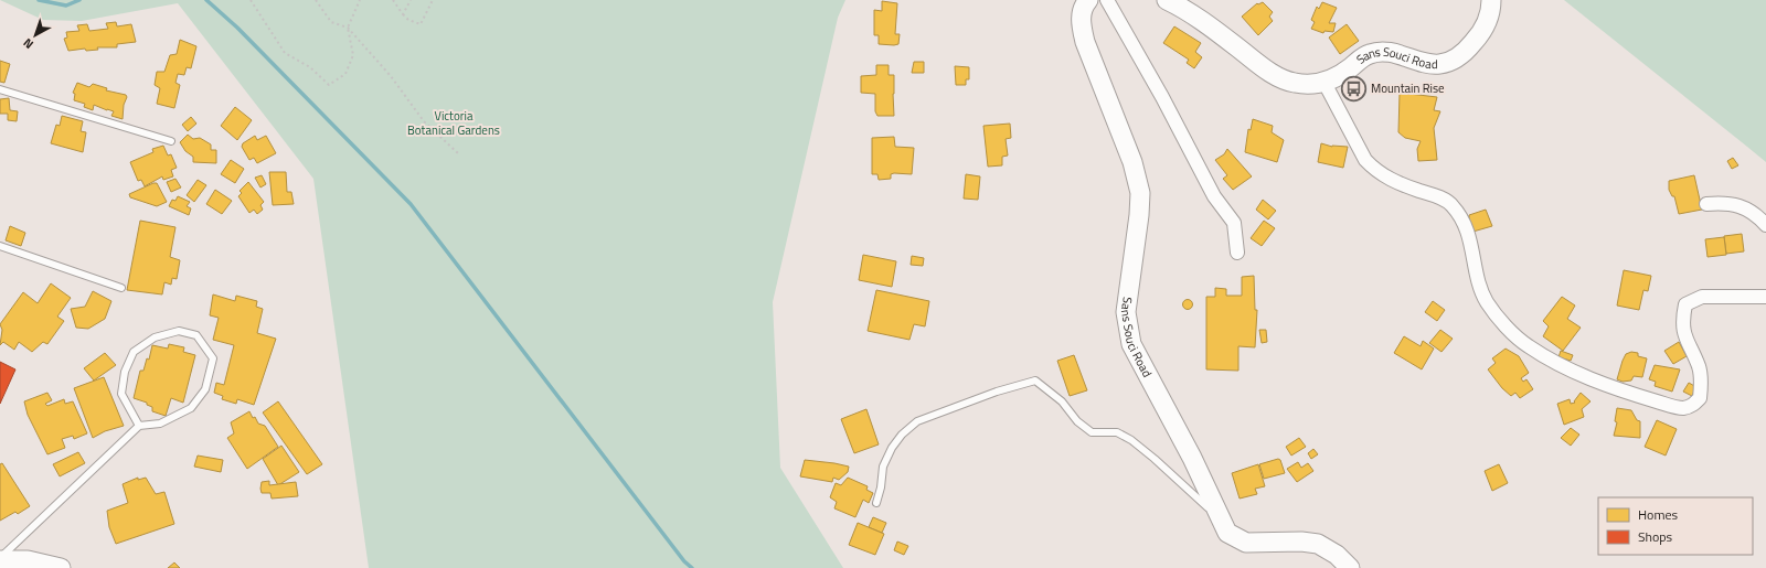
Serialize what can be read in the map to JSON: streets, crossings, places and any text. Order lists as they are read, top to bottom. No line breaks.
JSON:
{"streets":{"main road":["Sans Souci Road"]},"parks":["Victoria Botanical Gardens"],"places":{"bus stop":["Mountain Rise"]},"legend":["Homes","Shops"],"north":"bottom left"}
